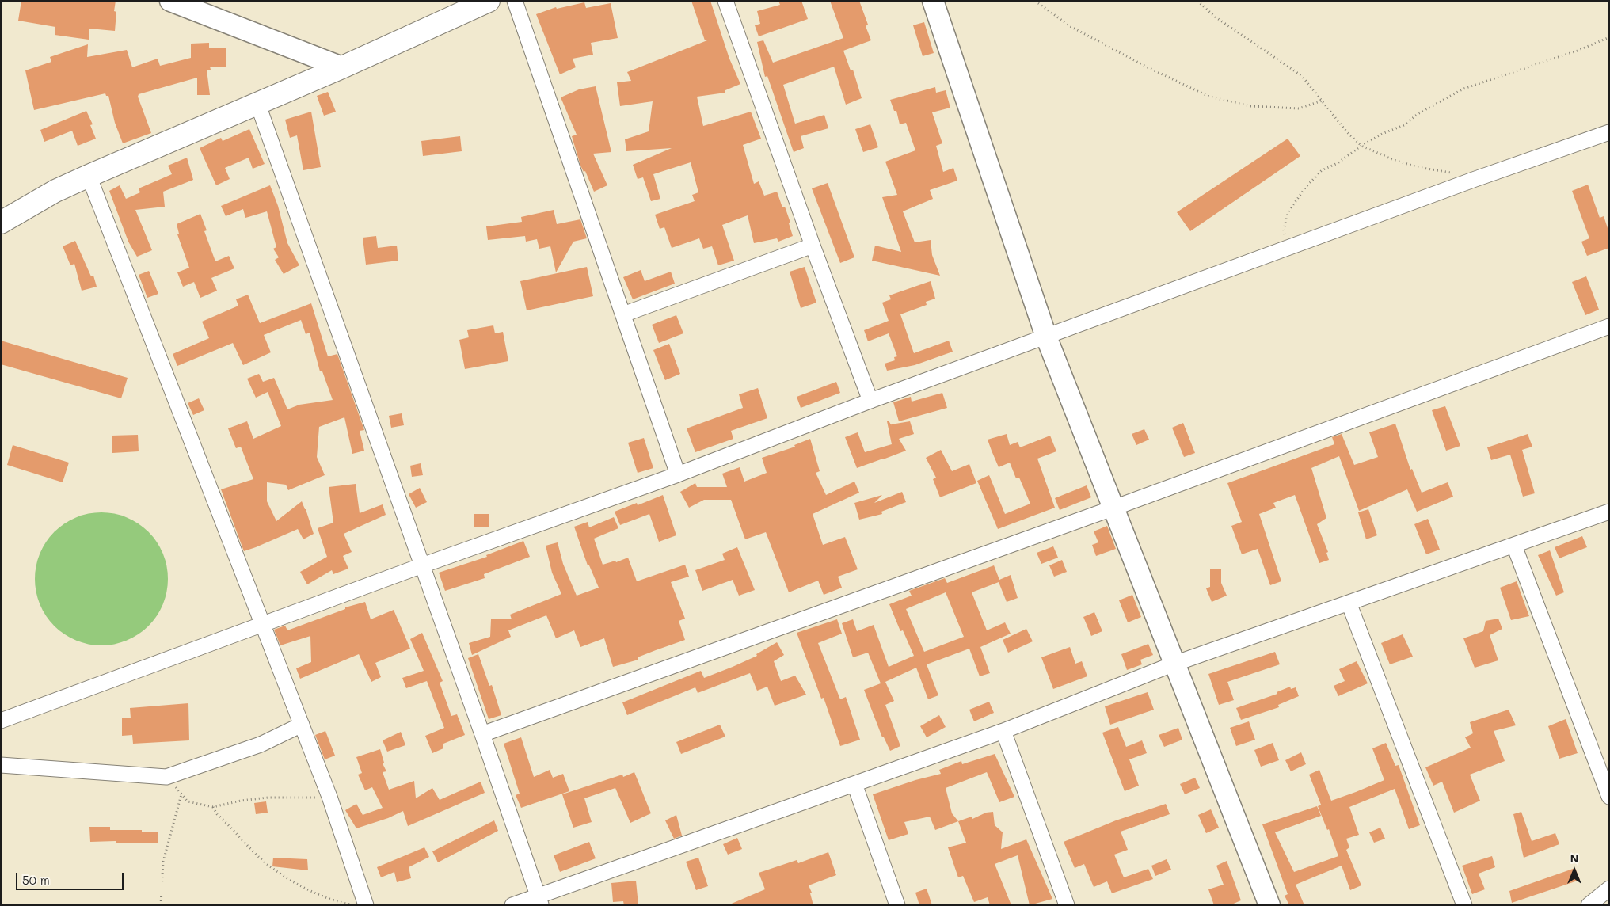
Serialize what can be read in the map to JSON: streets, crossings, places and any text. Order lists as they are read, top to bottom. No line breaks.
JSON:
{"scale_bar":"50 m","north":"top"}
